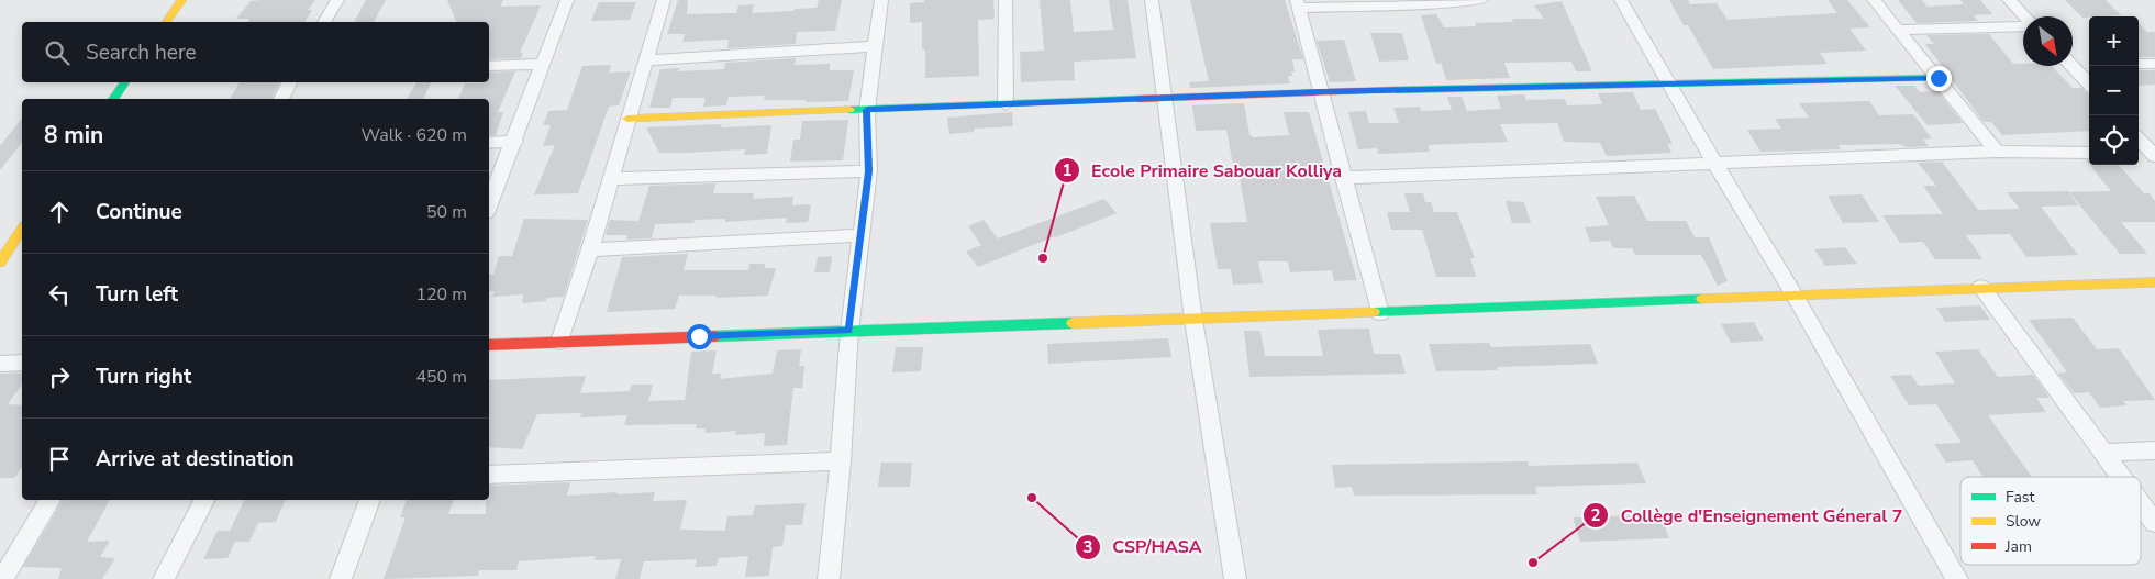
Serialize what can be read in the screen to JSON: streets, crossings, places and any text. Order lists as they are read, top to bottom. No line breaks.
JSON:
{"places":["Ecole Primaire Sabouar Kolliya","CSP/HASA","Collège d'Enseignement Géneral 7"],"legend":["Fast","Slow","Jam"],"north":"bottom right","page":{"map_buttons":["+","−"],"search":"Search here","heading":["8 min","Walk · 620 m"],"list":[["Continue","50 m"],["Turn left","120 m"],["Turn right","450 m"],"Arrive at destination"]}}
